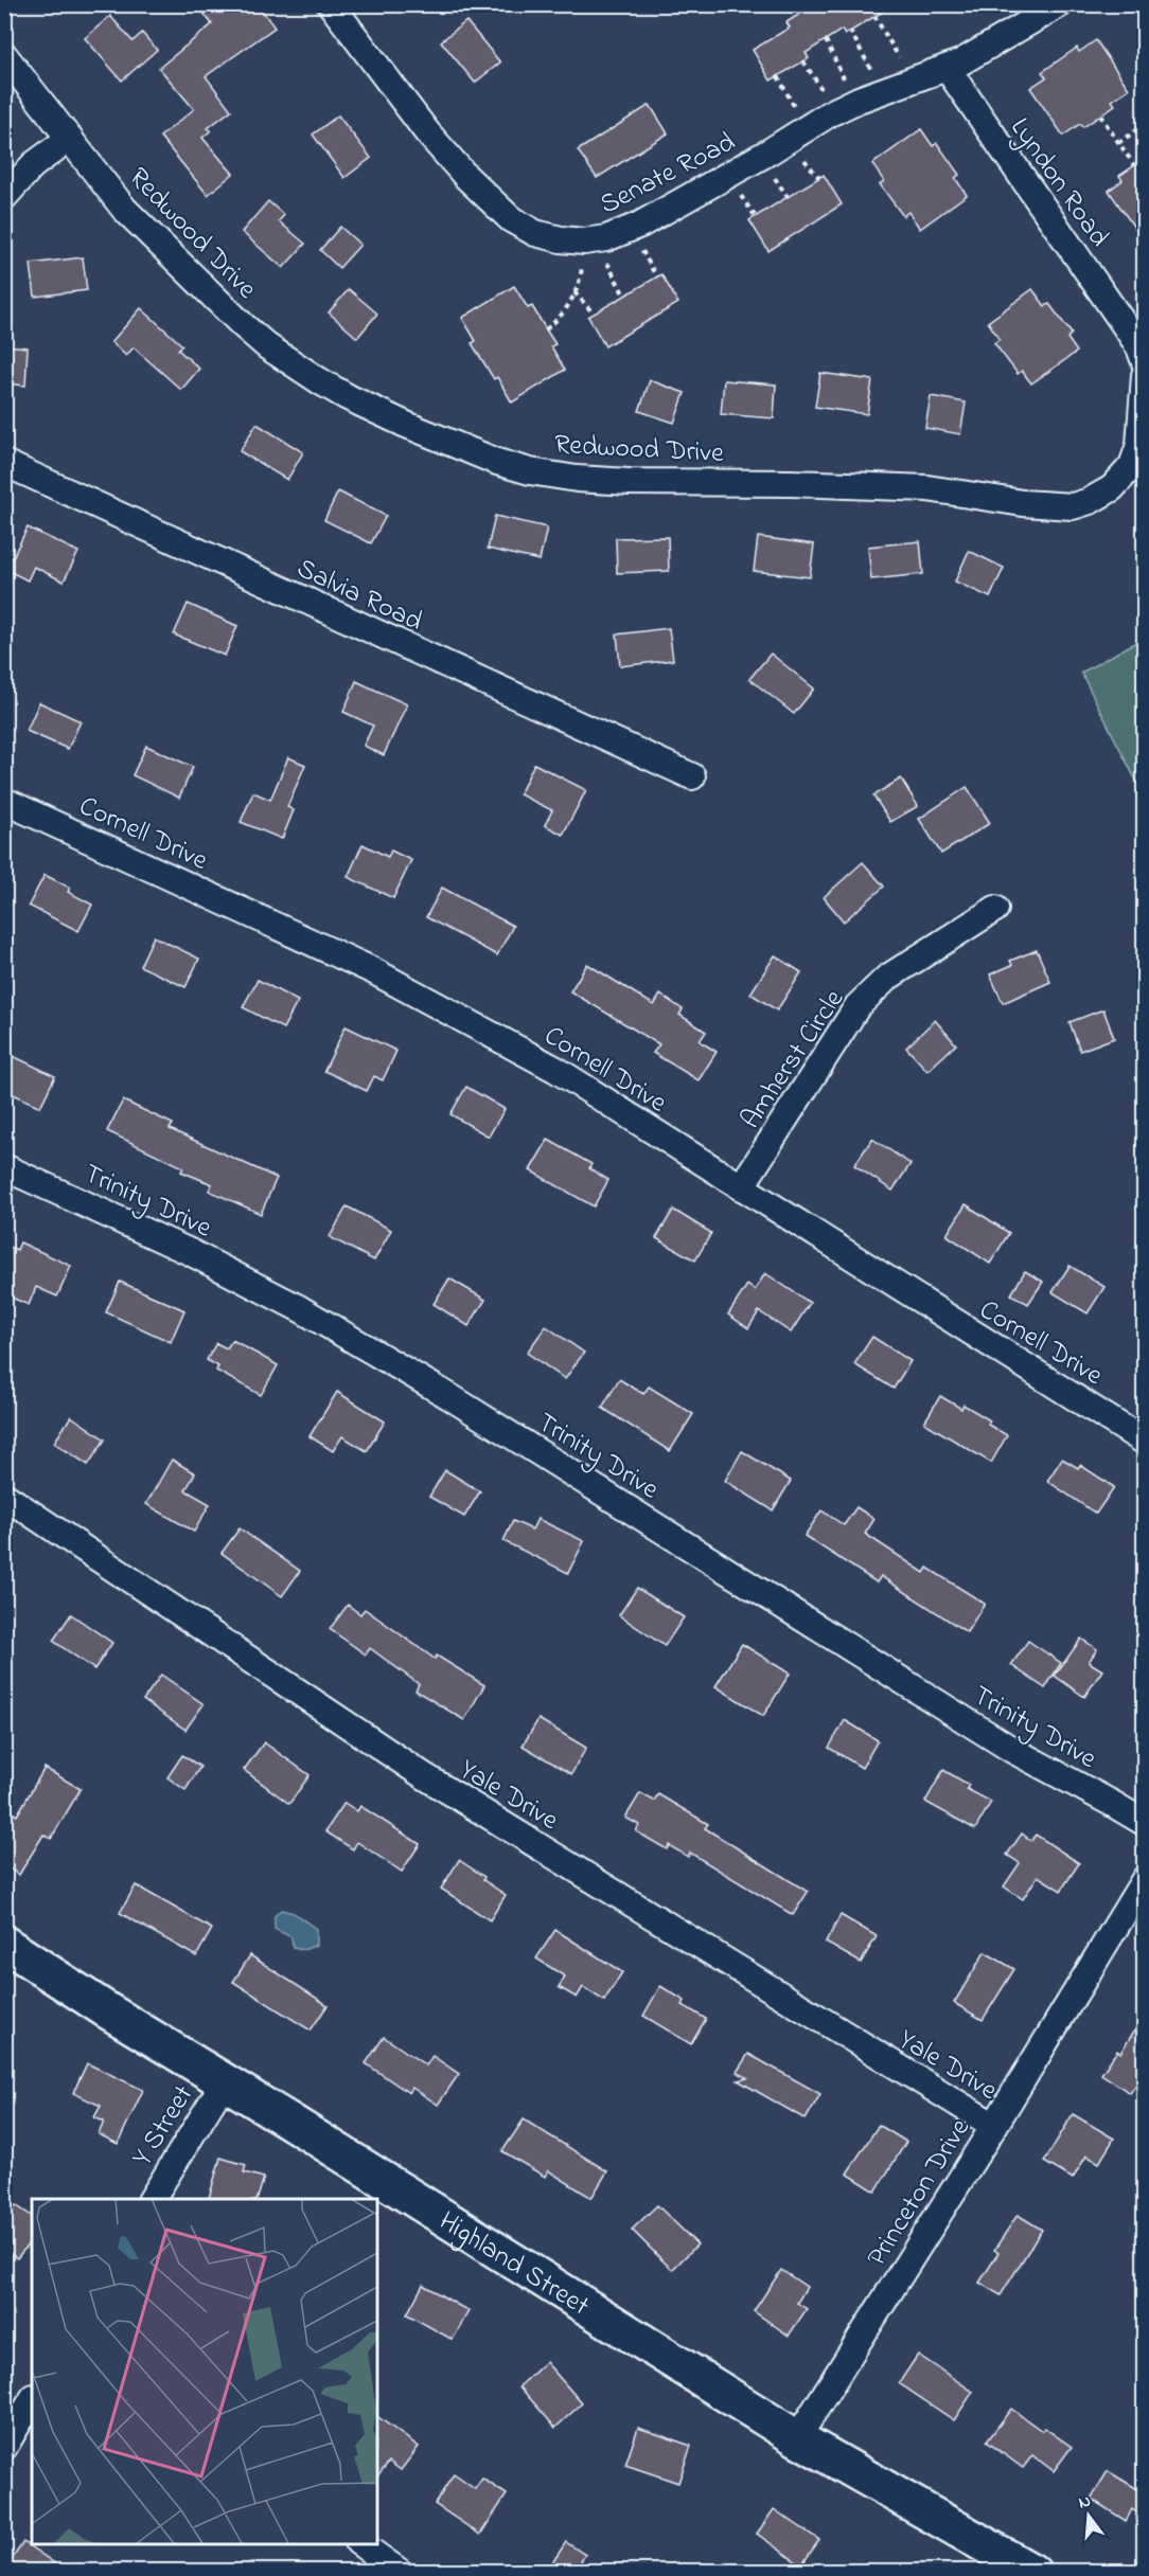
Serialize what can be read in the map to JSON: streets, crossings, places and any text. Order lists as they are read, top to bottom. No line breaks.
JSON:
{"streets":{"street":["Senate Road","Lyndon Road","Redwood Drive","Salvia Road","Cornell Drive","Amherst Circle","Trinity Drive","Yale Drive","Y Street","Princeton Drive","Highland Street"]},"crossings":[["Senate Road","Lyndon Road"],["Cornell Drive","Amherst Circle"],["Yale Drive","Princeton Drive"],["Y Street","Highland Street"],["Princeton Drive","Highland Street"]],"north":"top"}
